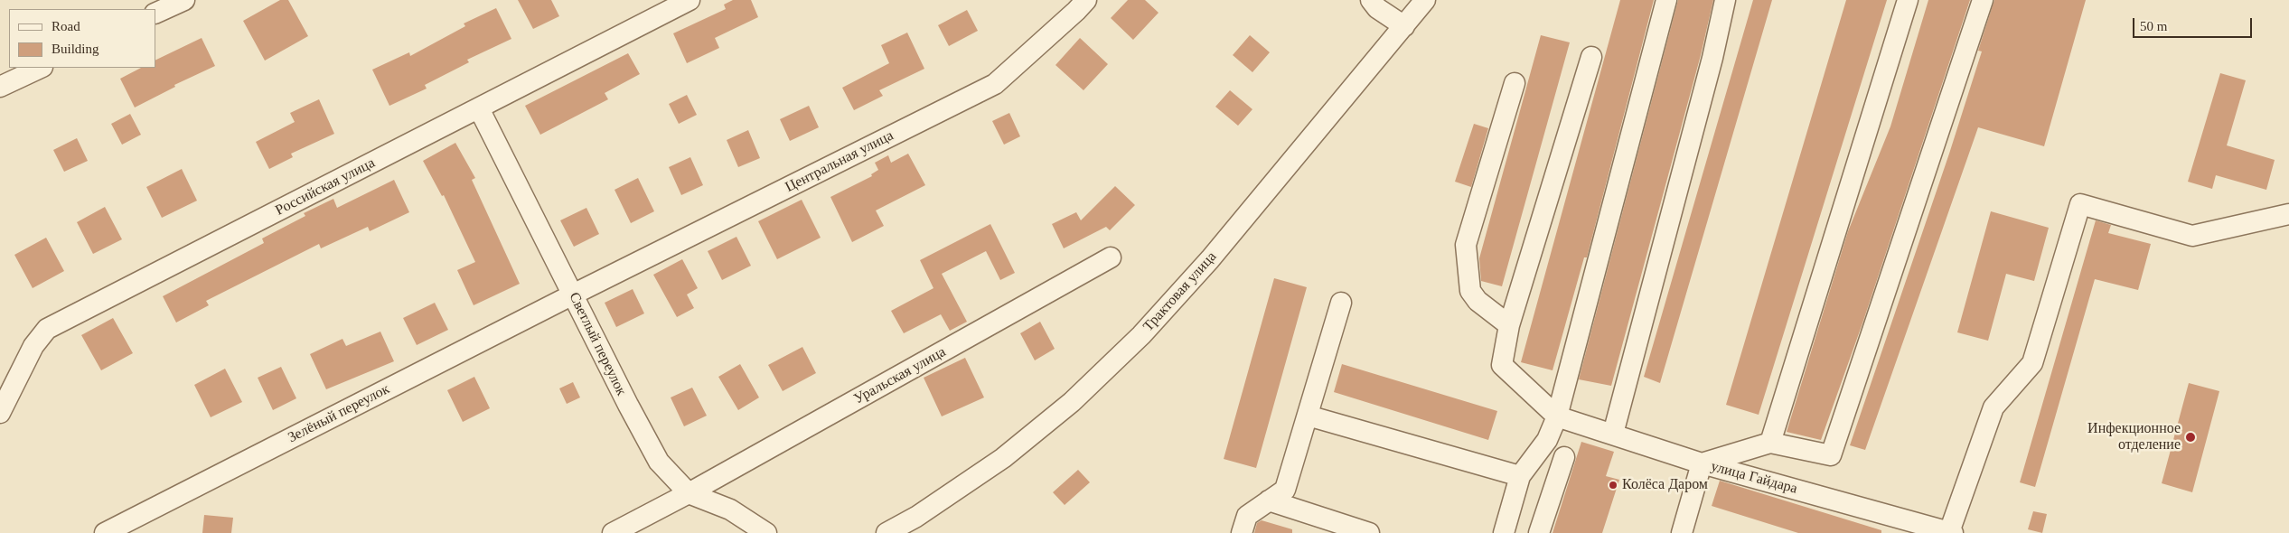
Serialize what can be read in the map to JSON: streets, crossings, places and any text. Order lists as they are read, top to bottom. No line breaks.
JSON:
{"streets":{"street":["Центральная улица","Российская улица","Трактовая улица","Светлый переулок","Уральская улица","Зелёный переулок","улица Гайдара"]},"crossings":[["Центральная улица","Светлый переулок"],["Центральная улица","Зелёный переулок"],["Российская улица","Светлый переулок"],["Светлый переулок","Уральская улица"],["Светлый переулок","Зелёный переулок"]],"places":["Инфекционное отделение","Колёса Даром"],"legend":["Road","Building"],"scale_bar":"50 m"}
